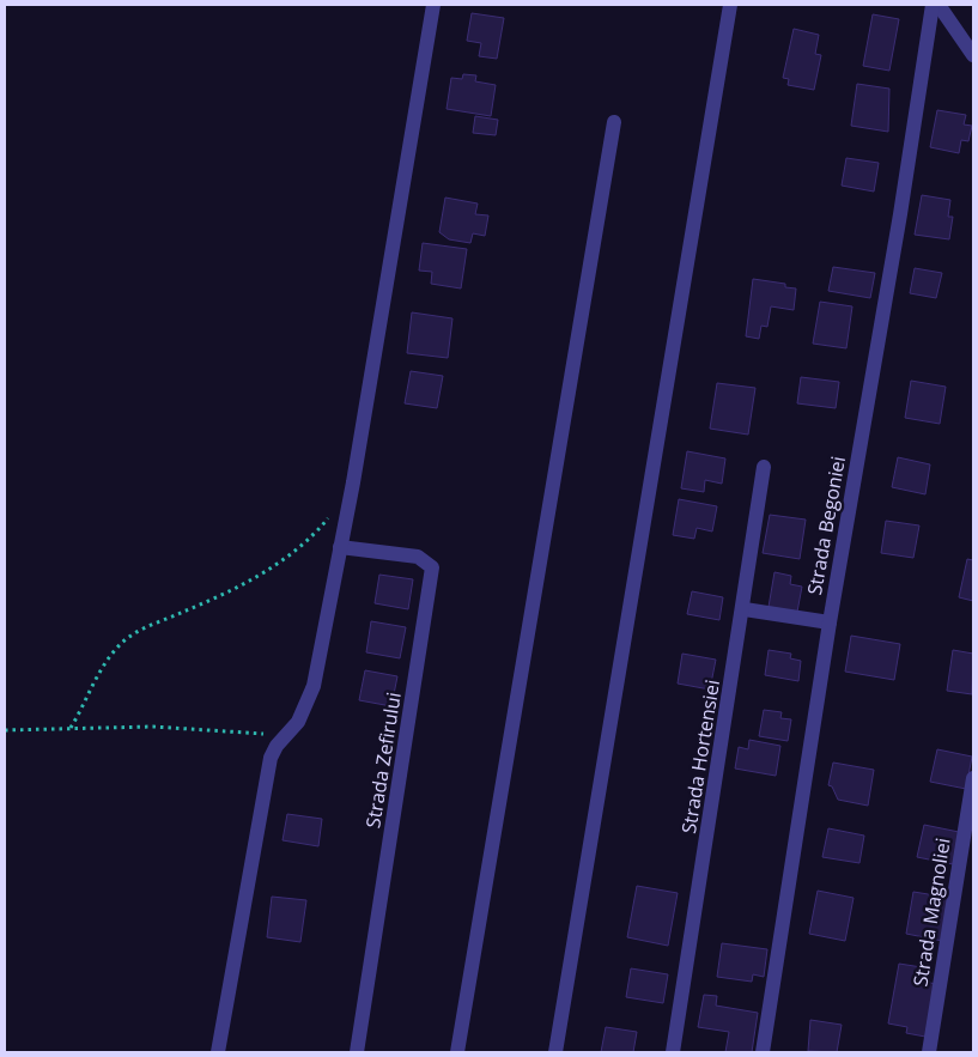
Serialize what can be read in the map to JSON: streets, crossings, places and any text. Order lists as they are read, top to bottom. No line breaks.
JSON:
{"streets":{"street":["Strada Begoniei","Strada Hortensiei","Strada Zefirului","Strada Magnoliei"]}}
